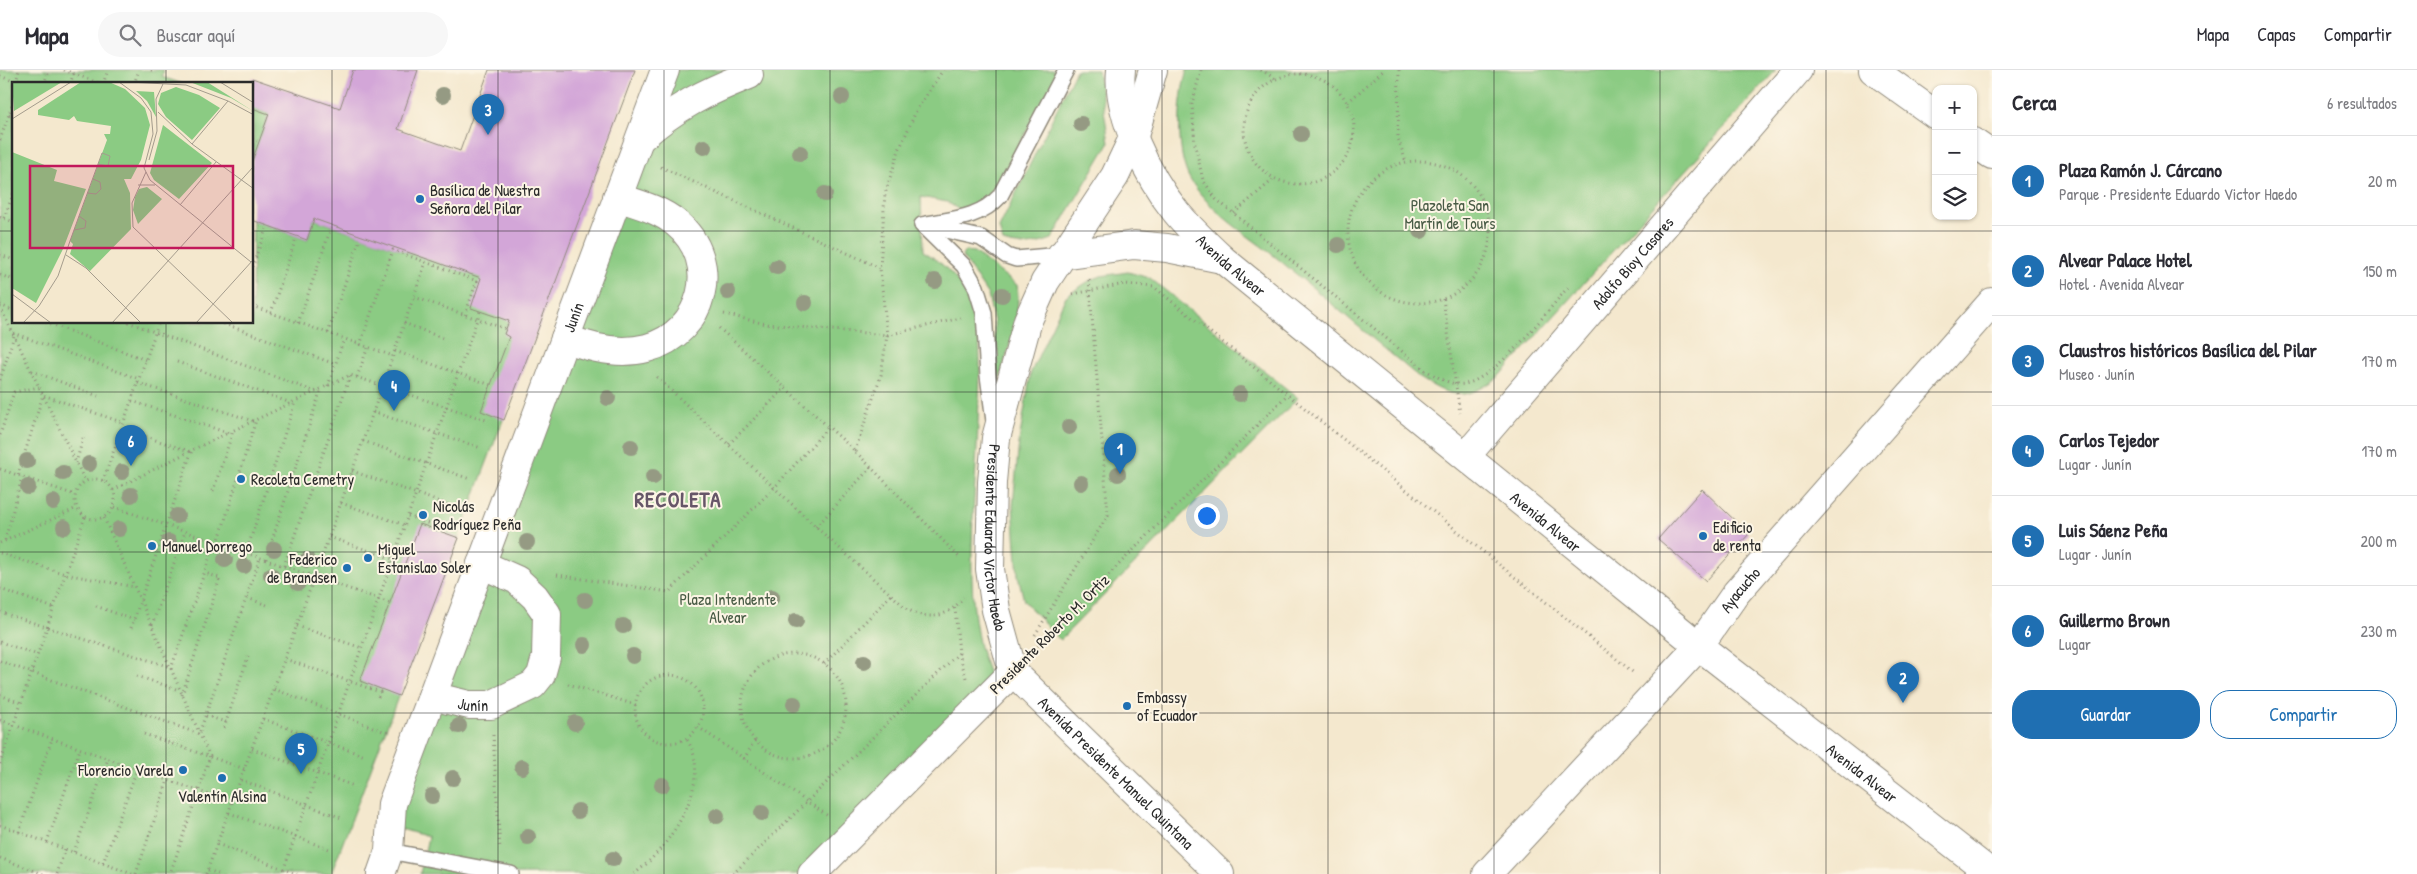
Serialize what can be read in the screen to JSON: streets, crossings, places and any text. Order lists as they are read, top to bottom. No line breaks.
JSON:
{"streets":{"street":["Adolfo Bioy Casares","Avenida Alvear","Junín","Presidente Eduardo Victor Haedo","Ayacucho","Presidente Roberto M. Ortiz","Avenida Presidente Manuel Quintana"]},"crossings":[["Adolfo Bioy Casares","Avenida Alvear"],["Avenida Alvear","Presidente Eduardo Victor Haedo"],["Avenida Alvear","Ayacucho"],["Presidente Eduardo Victor Haedo","Presidente Roberto M. Ortiz"],["Presidente Eduardo Victor Haedo","Avenida Presidente Manuel Quintana"],["Presidente Roberto M. Ortiz","Avenida Presidente Manuel Quintana"]],"districts":["RECOLETA"],"parks":["Plazoleta San Martín de Tours","Plaza Intendente Alvear"],"places":["Basílica de Nuestra Señora del Pilar","Recoleta Cemetry","Nicolás Rodríguez Peña","Edificio de renta","Manuel Dorrego","Miguel Estanislao Soler","Federico de Brandsen","Embassy of Ecuador","Florencio Varela","Valentín Alsina"],"page":{"header":"Mapa","search":"Buscar aquí","nav":["Mapa","Capas","Compartir"],"heading":["Cerca","6 resultados"],"map_buttons":["+","−"],"pins":["3","4","6","1","2","5"],"list":[{"mark":"1","name":"Plaza Ramón J. Cárcano","note":"Parque · Presidente Eduardo Victor Haedo","value":"20 m"},{"mark":"2","name":"Alvear Palace Hotel","note":"Hotel · Avenida Alvear","value":"150 m"},{"mark":"3","name":"Claustros históricos Basílica del Pilar","note":"Museo · Junín","value":"170 m"},{"mark":"4","name":"Carlos Tejedor","note":"Lugar · Junín","value":"170 m"},{"mark":"5","name":"Luis Sáenz Peña","note":"Lugar · Junín","value":"200 m"},{"mark":"6","name":"Guillermo Brown","note":"Lugar","value":"230 m"}],"buttons":["Guardar","Compartir"]}}
